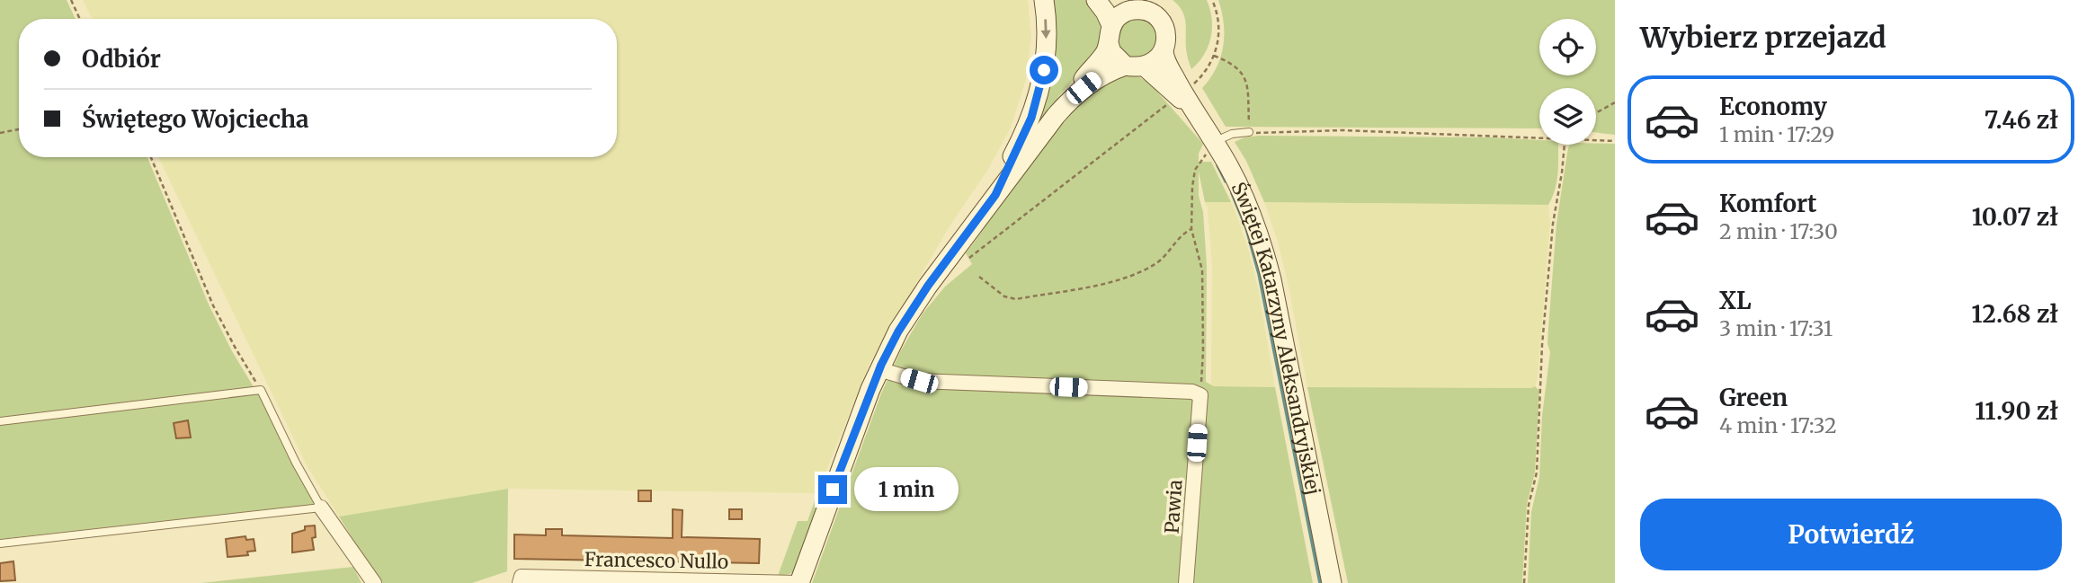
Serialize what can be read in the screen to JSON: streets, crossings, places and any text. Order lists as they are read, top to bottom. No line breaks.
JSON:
{"streets":{"street":["Świętej Katarzyny Aleksandryjskiej","Pawia","Francesco Nullo"]},"page":{"heading":"Wybierz przejazd","banner":["Odbiór","Świętego Wojciecha"],"list":[{"name":"Economy","note":"1 min · 17:29","value":"7.46 zł"},{"name":"Komfort","note":"2 min · 17:30","value":"10.07 zł"},{"name":"XL","note":"3 min · 17:31","value":"12.68 zł"},{"name":"Green","note":"4 min · 17:32","value":"11.90 zł"}],"bubble":"1 min","buttons":"Potwierdź"}}
